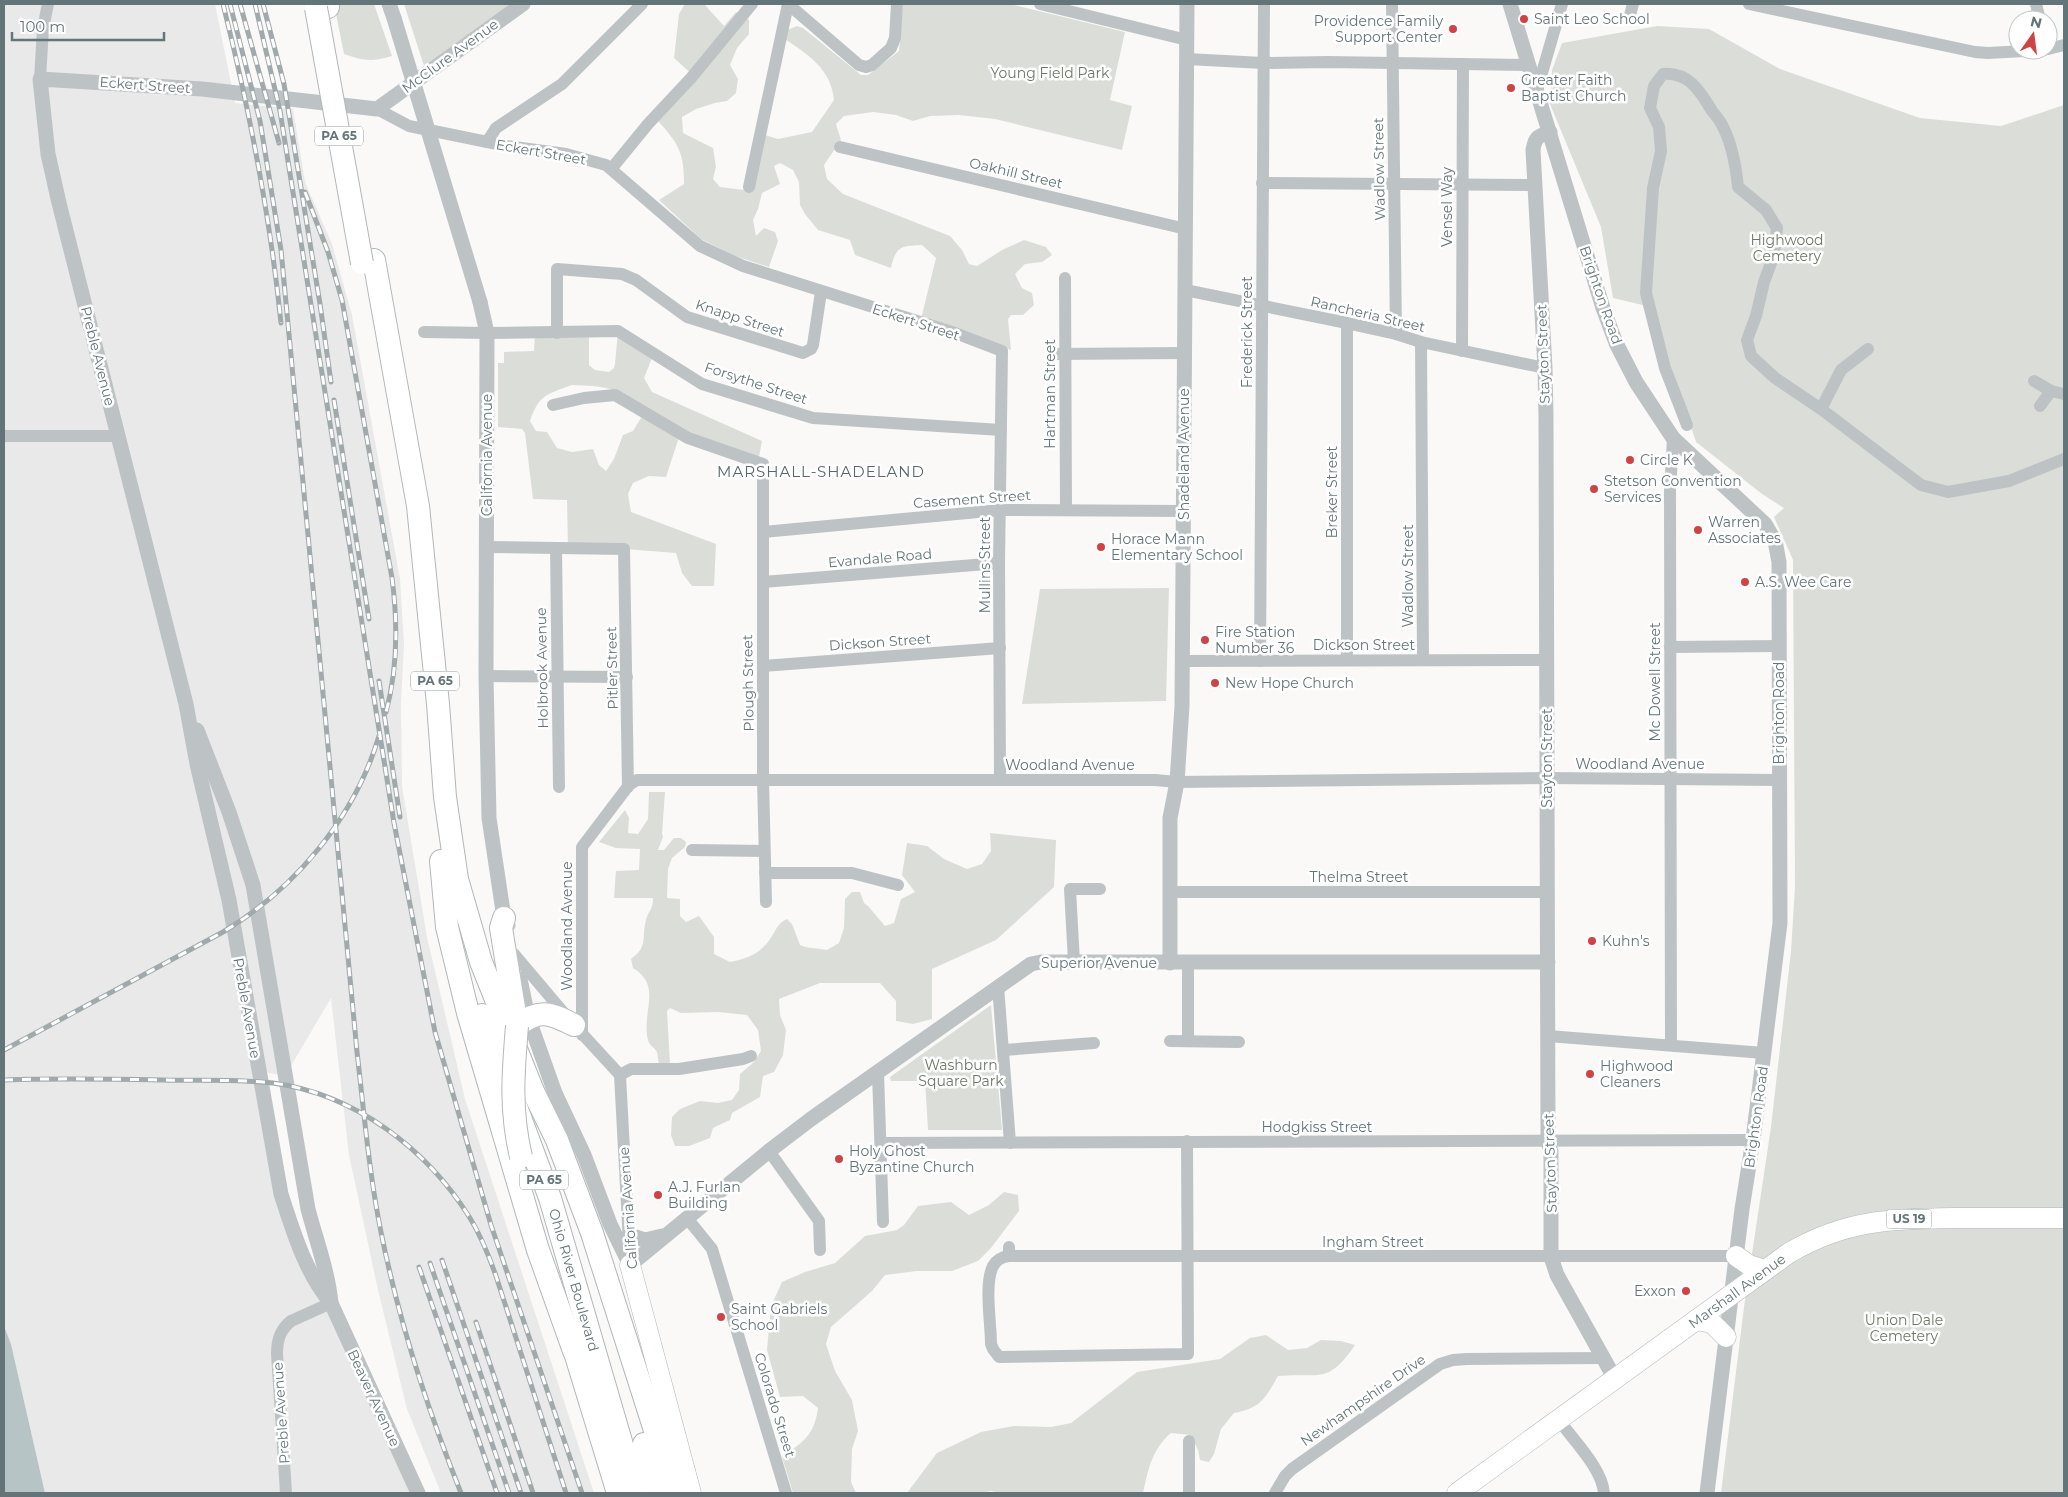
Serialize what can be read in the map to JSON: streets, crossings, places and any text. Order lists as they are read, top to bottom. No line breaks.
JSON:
{"streets":{"highway":["PA 65","Ohio River Boulevard"],"main road":["California Avenue","US 19","Marshall Avenue"],"street":["McClure Avenue","Eckert Street","Wadlow Street","Oakhill Street","Vensel Way","Brighton Road","Rancheria Street","Knapp Street","Frederick Street","Stayton Street","Preble Avenue","Forsythe Street","Hartman Street","Shadeland Avenue","Breker Street","Casement Street","Evandale Road","Mullins Street","Dickson Street","Holbrook Avenue","Pitler Street","Mc Dowell Street","Plough Street","Woodland Avenue","Thelma Street","Superior Avenue","Hodgkiss Street","Ingham Street","Beaver Avenue","Newhampshire Drive","Colorado Street"]},"crossings":[["McClure Avenue","Eckert Street"],["Eckert Street","Knapp Street"],["Eckert Street","Preble Avenue"],["Eckert Street","Mullins Street"],["PA 65","Ohio River Boulevard"],["Wadlow Street","Rancheria Street"],["Wadlow Street","Dickson Street"],["Oakhill Street","Shadeland Avenue"],["Vensel Way","Rancheria Street"],["Brighton Road","Stayton Street"],["Brighton Road","Mc Dowell Street"],["Brighton Road","Woodland Avenue"],["Brighton Road","Hodgkiss Street"],["Brighton Road","Ingham Street"],["Brighton Road","Marshall Avenue"],["Rancheria Street","Frederick Street"],["Rancheria Street","Stayton Street"],["Rancheria Street","Shadeland Avenue"],["Rancheria Street","Breker Street"],["Knapp Street","Forsythe Street"],["Frederick Street","Dickson Street"],["Stayton Street","Dickson Street"],["Stayton Street","Woodland Avenue"],["Stayton Street","Thelma Street"],["Stayton Street","Superior Avenue"],["Stayton Street","Hodgkiss Street"],["Stayton Street","Ingham Street"],["Stayton Street","Marshall Avenue"],["Stayton Street","Newhampshire Drive"],["Preble Avenue","Beaver Avenue"],["Forsythe Street","California Avenue"],["Forsythe Street","Mullins Street"],["Hartman Street","Casement Street"],["Shadeland Avenue","Casement Street"],["Shadeland Avenue","Dickson Street"],["Shadeland Avenue","Woodland Avenue"],["Shadeland Avenue","Thelma Street"],["Shadeland Avenue","Superior Avenue"],["California Avenue","Superior Avenue"],["Breker Street","Dickson Street"],["Casement Street","Mullins Street"],["Casement Street","Plough Street"],["Evandale Road","Mullins Street"],["Evandale Road","Plough Street"],["Mullins Street","Dickson Street"],["Mullins Street","Woodland Avenue"],["Dickson Street","Plough Street"],["Holbrook Avenue","Pitler Street"],["Pitler Street","Woodland Avenue"],["Mc Dowell Street","Woodland Avenue"],["Plough Street","Woodland Avenue"],["Superior Avenue","Colorado Street"]],"districts":["MARSHALL-SHADELAND"],"parks":["Young Field Park","Highwood Cemetery","Washburn Square Park","Union Dale Cemetery"],"places":["Saint Leo School","Providence Family Support Center","Greater Faith Baptist Church","Circle K","Stetson Convention Services","Warren Associates","Horace Mann Elementary School","A.S. Wee Care","Fire Station Number 36","New Hope Church","Kuhn's","Highwood Cleaners","Holy Ghost Byzantine Church","A.J. Furlan Building","Exxon","Saint Gabriels School"],"scale_bar":"100 m","north":"top"}
